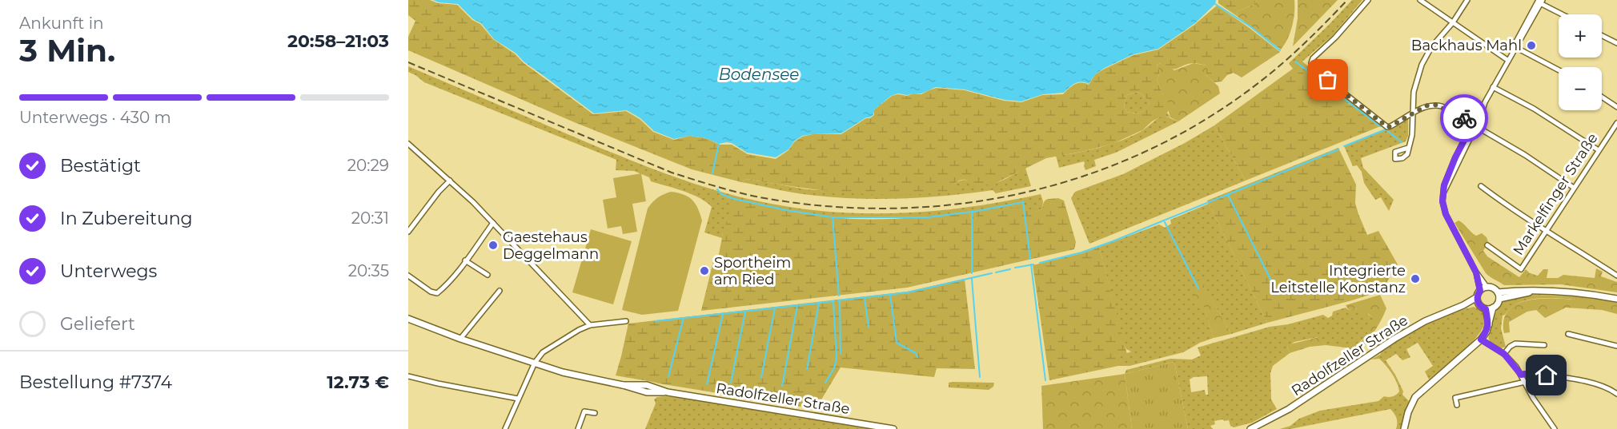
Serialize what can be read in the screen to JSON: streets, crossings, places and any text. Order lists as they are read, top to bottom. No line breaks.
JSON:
{"streets":{"street":["Markelfinger Straße","Radolfzeller Straße"]},"water":["Bodensee"],"places":["Backhaus Mahl","Gaestehaus Deggelmann","Sportheim am Ried","Integrierte Leitstelle Konstanz"],"page":{"heading":["3 Min.","Ankunft in","20:58–21:03"],"panel":["Bestellung #7374","12.73 €"],"map_buttons":["+","−"],"bar":"Unterwegs · 430 m","list":[["Bestätigt","20:29"],["In Zubereitung","20:31"],["Unterwegs","20:35"],"Geliefert"]}}
